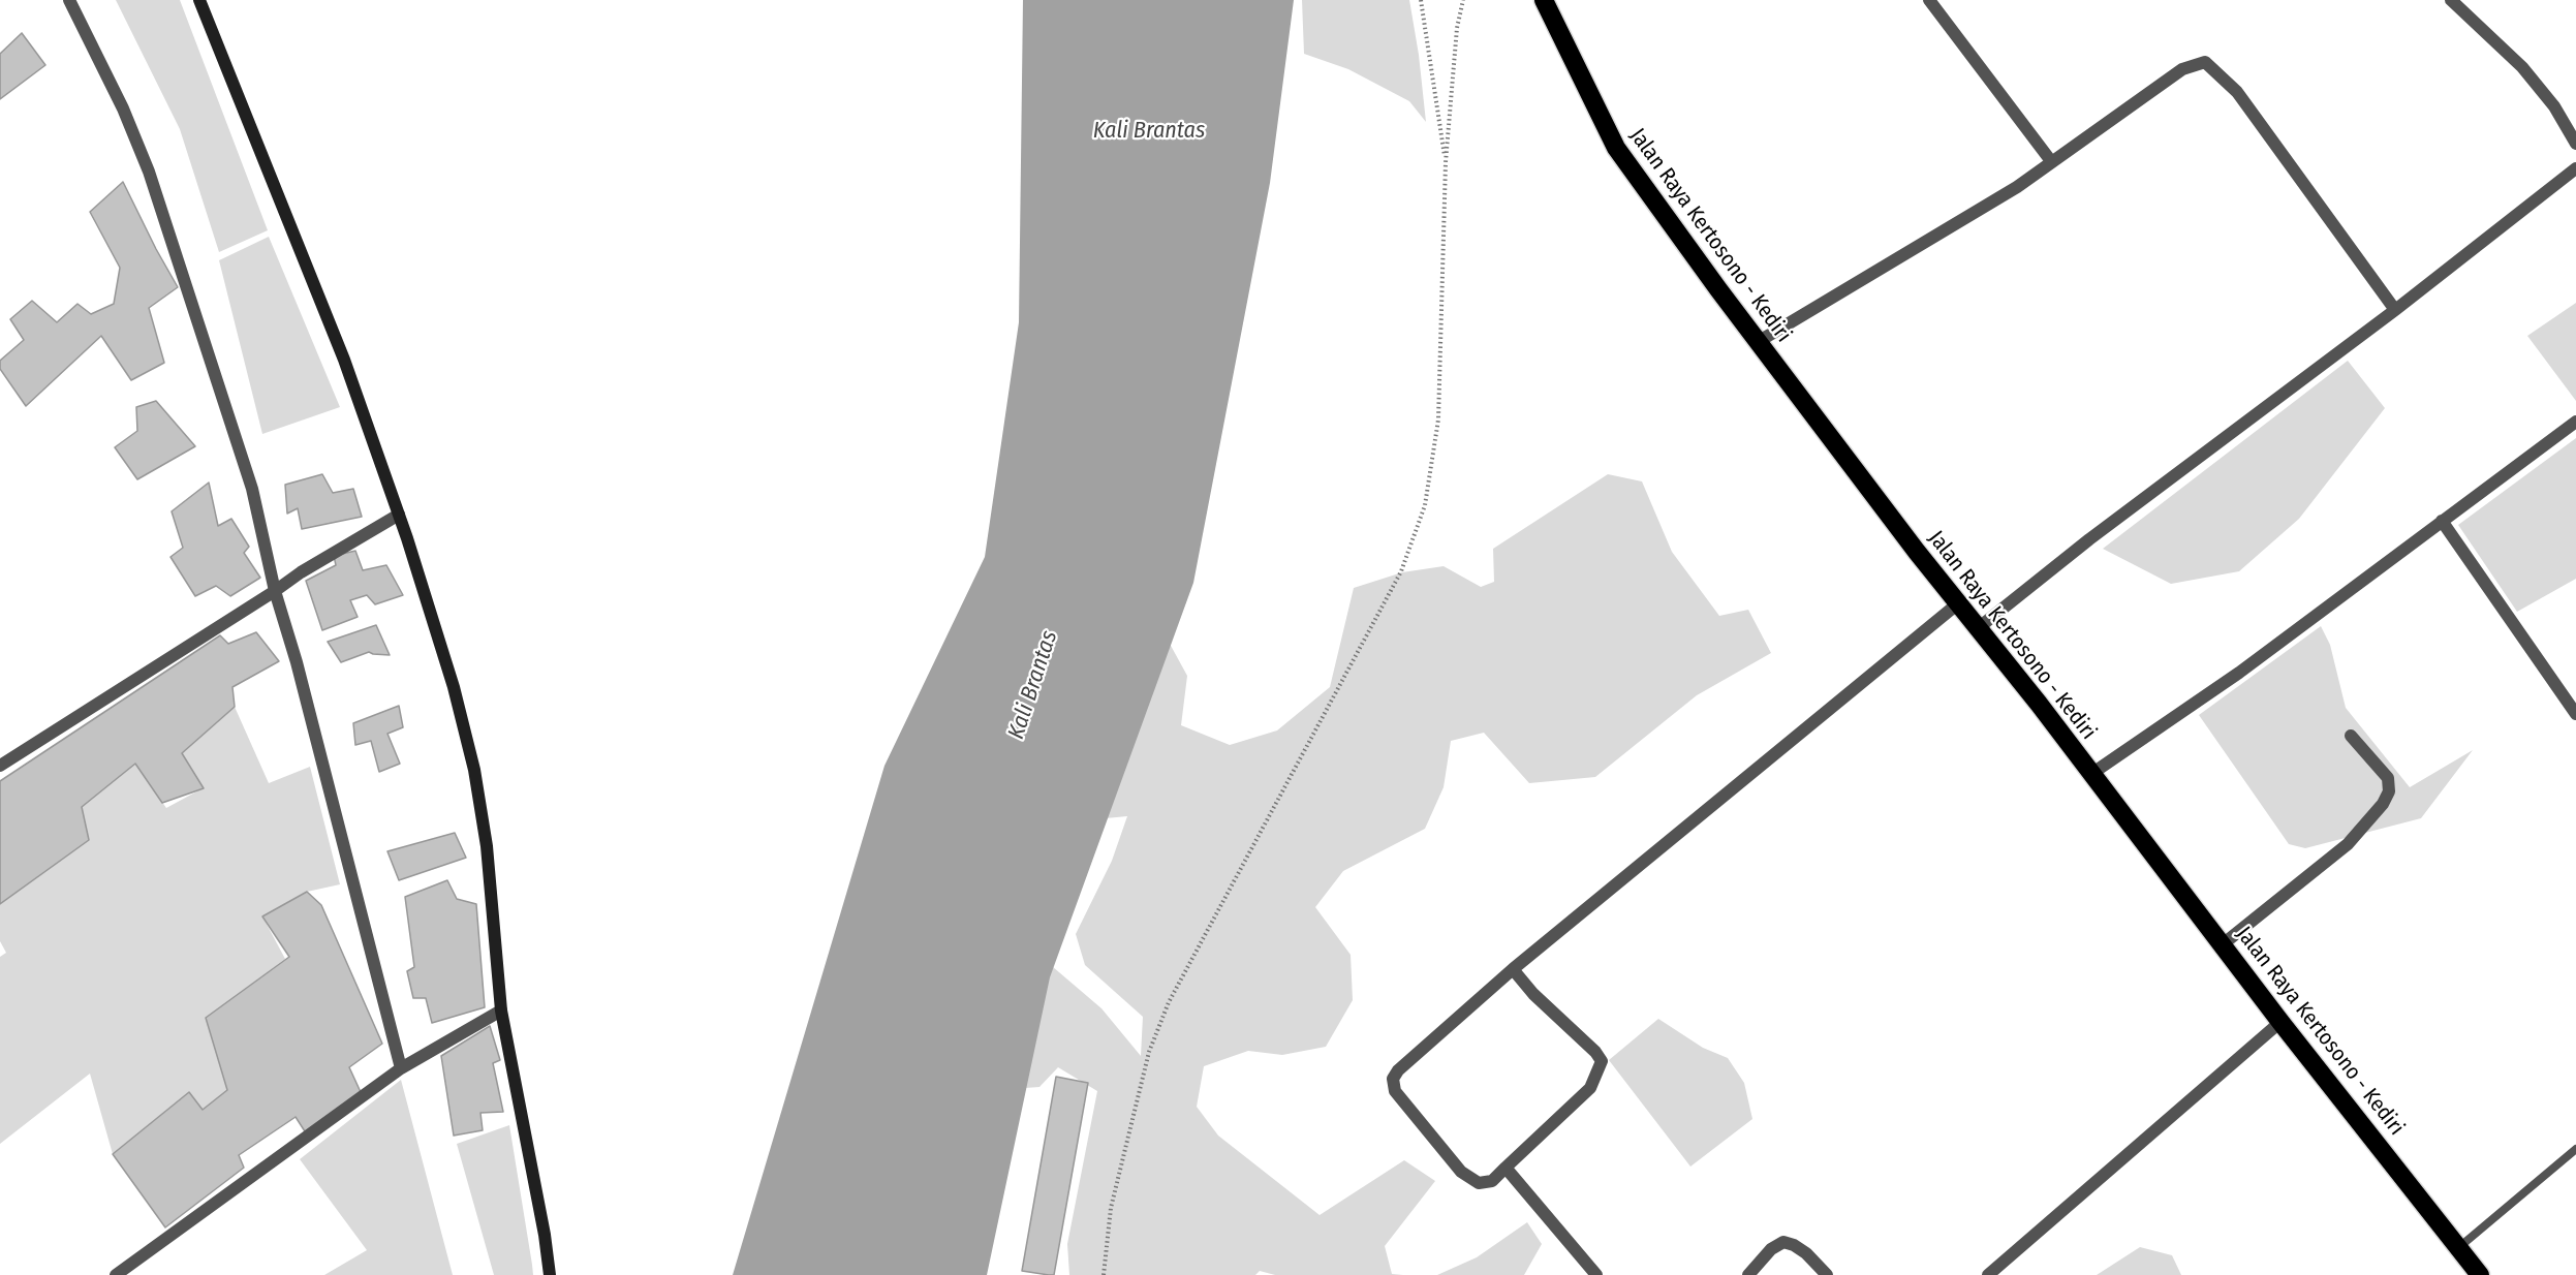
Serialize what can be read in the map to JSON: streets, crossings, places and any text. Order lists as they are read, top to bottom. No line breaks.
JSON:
{"streets":{"highway":["Jalan Raya Kertosono - Kediri"]},"water":["Kali Brantas"]}
